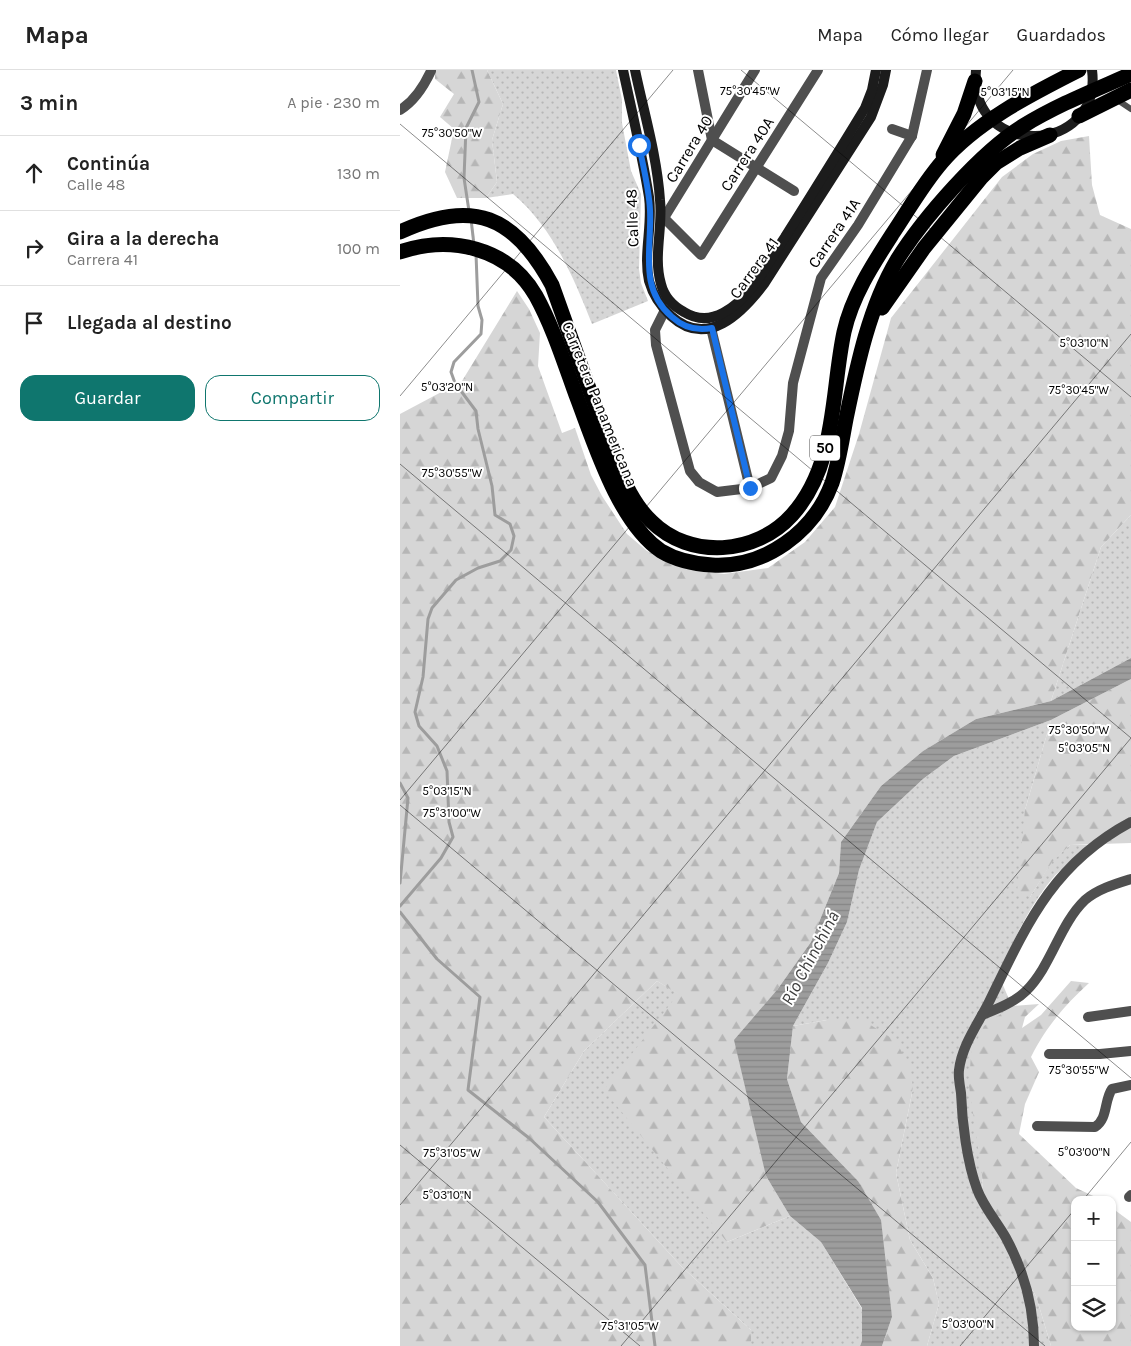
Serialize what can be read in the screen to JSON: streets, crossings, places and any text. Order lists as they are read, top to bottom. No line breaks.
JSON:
{"streets":{"highway":["Carretera Panamericana","50"],"main road":["Calle 48","Carrera 41"],"street":["Carrera 40","Carrera 40A","Carrera 41A"]},"crossings":[["Carrera 40","Carrera 40A"],["Carrera 40","Calle 48"],["Carrera 40A","Calle 48"],["Calle 48","Carrera 41"]],"water":["Río Chinchiná"],"page":{"header":"Mapa","nav":["Mapa","Cómo llegar","Guardados"],"heading":["3 min","A pie · 230 m"],"list":[["Continúa","Calle 48","130 m"],["Gira a la derecha","Carrera 41","100 m"],"Llegada al destino"],"buttons":["Guardar","Compartir"],"map_buttons":["+","−"]},"coordinates":["75°30'45\"W","5°03'15\"N","75°30'50\"W","5°03'10\"N","5°03'20\"N","75°30'55\"W","5°03'05\"N","75°31'00\"W","5°03'00\"N","75°31'05\"W"]}
